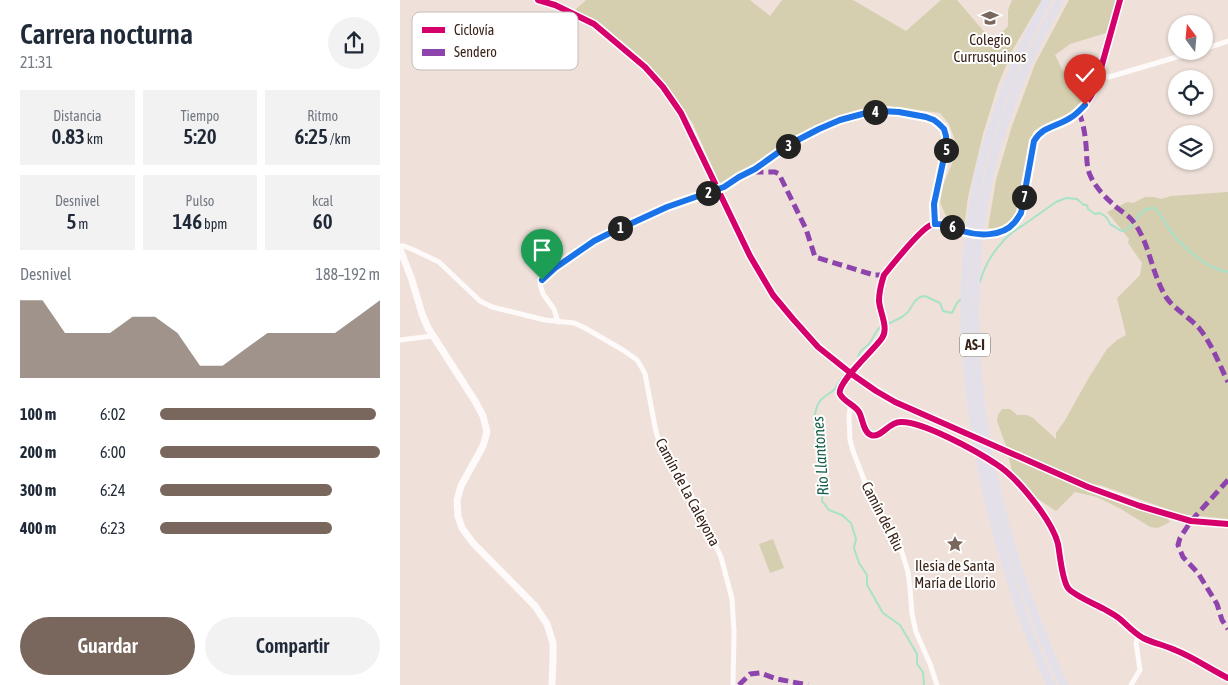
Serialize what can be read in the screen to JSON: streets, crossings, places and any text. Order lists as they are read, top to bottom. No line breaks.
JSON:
{"streets":{"highway":["AS-I"],"street":["Camín de La Caleyona","Camín del Riu"]},"water":["Rio Llantones"],"places":{"school or university":["Colegio Currusquinos"],"place":["Ilesia de Santa María de Llorio"]},"legend":["Ciclovía","Sendero"],"north":"top","page":{"heading":["Carrera nocturna","21:31"],"stats":[["Distancia","0.83 km"],["Tiempo","5:20"],["Ritmo","6:25 /km"],["Desnivel","5 m"],["Pulso","146 bpm"],["kcal","60"]],"pins":["4","3","5","2","7","6","1"],"chart":["Desnivel","188–192 m"],"list":[{"name":"100 m","note":"6:02"},{"name":"200 m","note":"6:00"},{"name":"300 m","note":"6:24"},{"name":"400 m","note":"6:23"}],"buttons":["Guardar","Compartir"]}}
